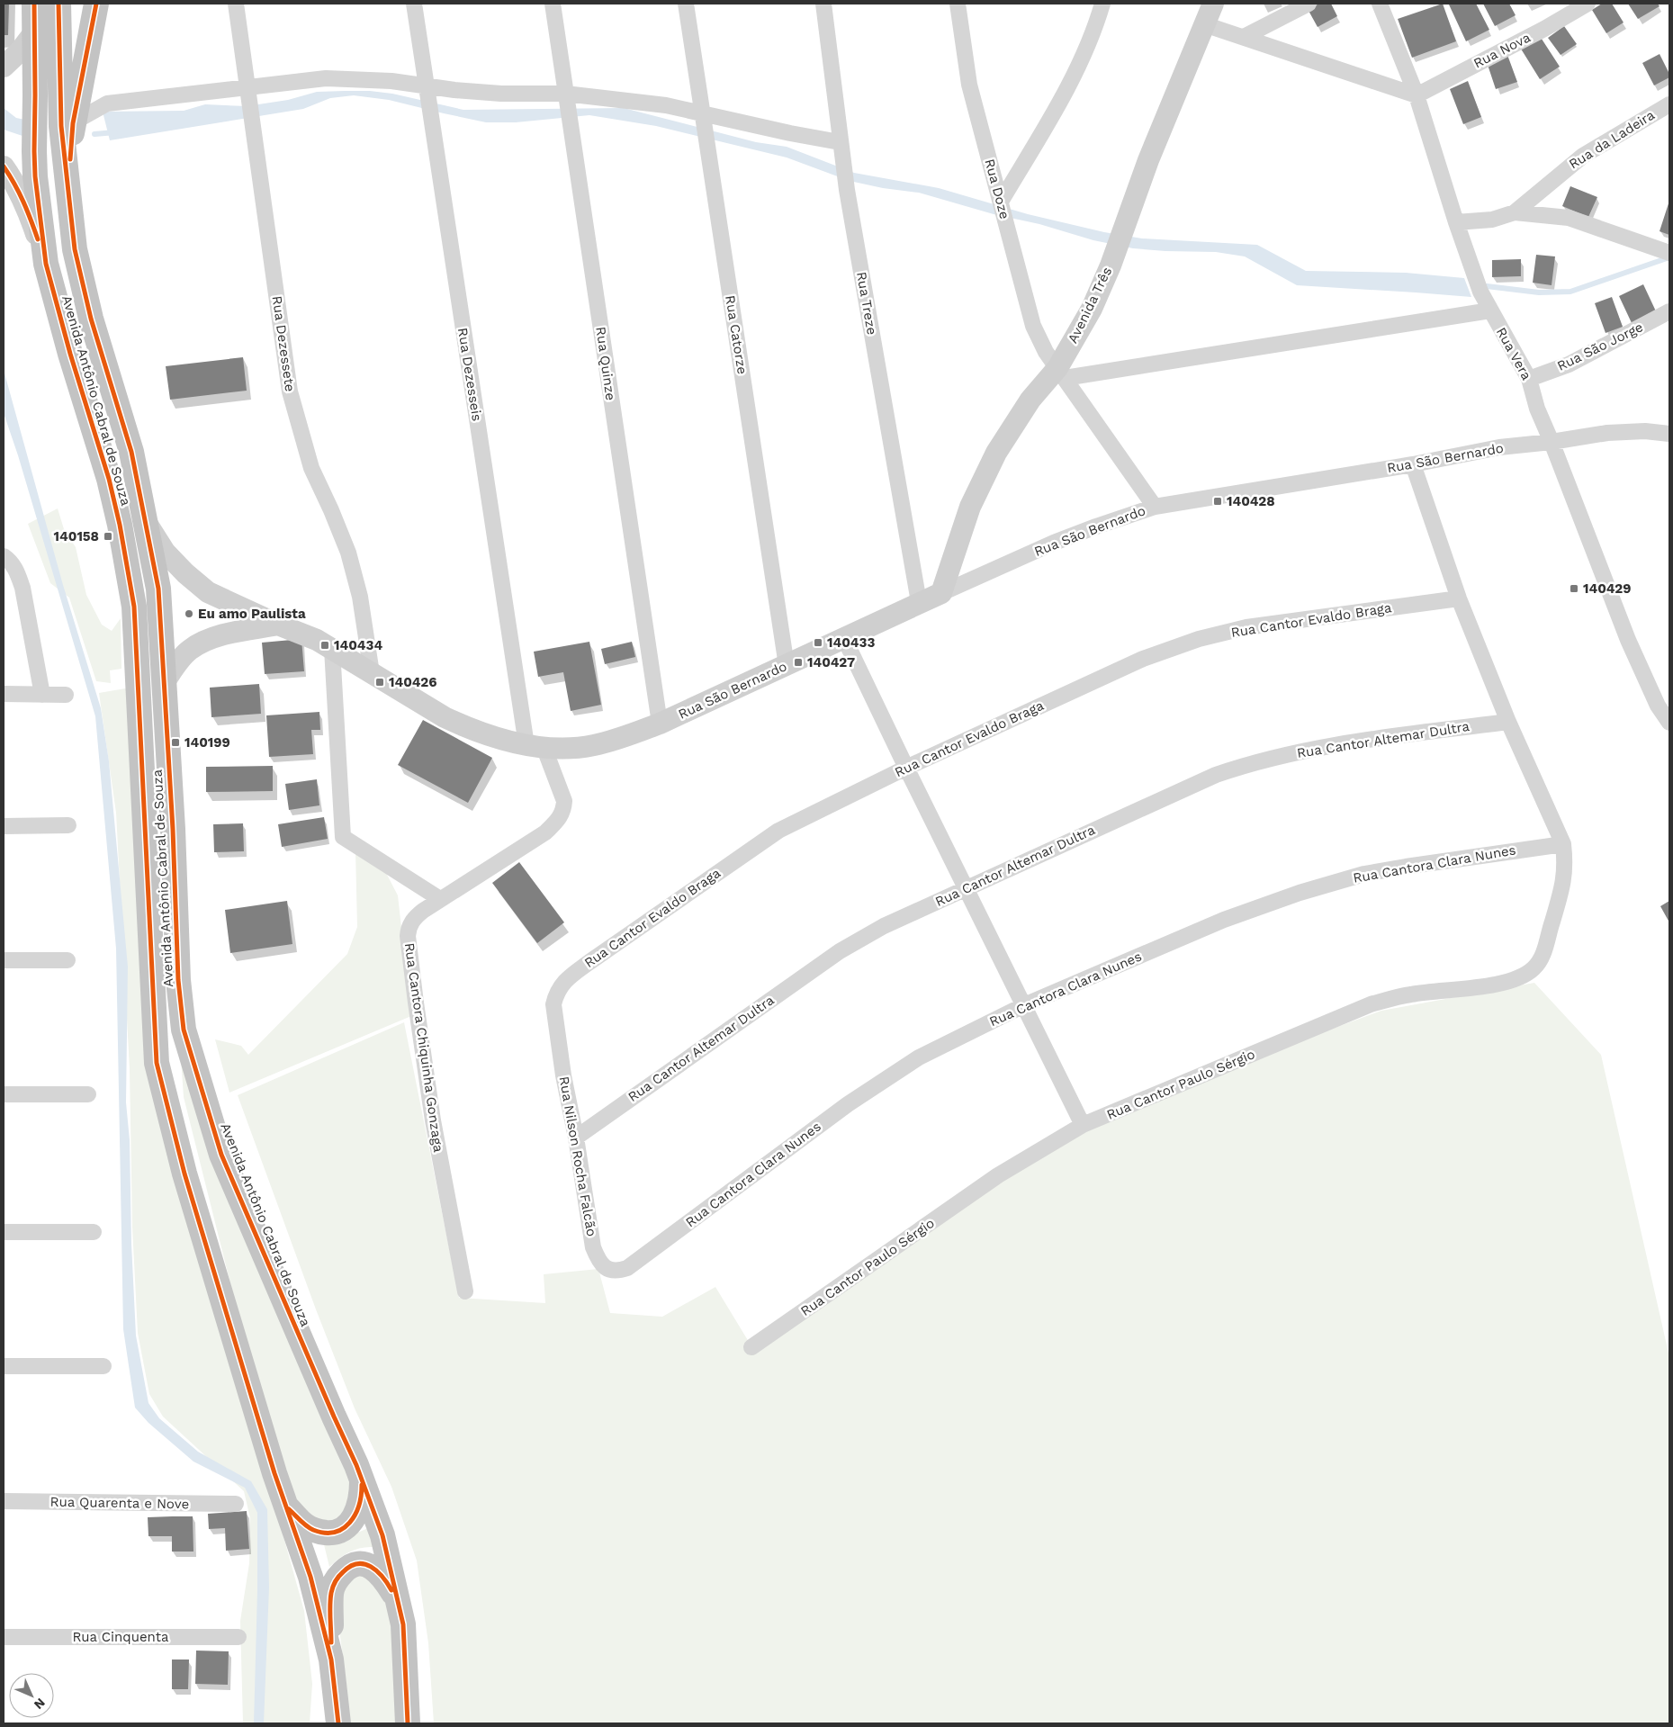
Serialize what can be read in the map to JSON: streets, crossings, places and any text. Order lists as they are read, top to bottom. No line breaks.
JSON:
{"streets":{"highway":["Avenida Antônio Cabral de Souza"],"street":["Rua Nova","Rua da Ladeira","Rua Doze","Rua Treze","Avenida Três","Rua Catorze","Rua Dezessete","Rua São Jorge","Rua Vera","Rua Quinze","Rua Dezesseis","Rua São Bernardo","Rua Cantor Evaldo Braga","Rua Cantor Altemar Dultra","Rua Cantora Clara Nunes","Rua Cantora Chiquinha Gonzaga","Rua Cantor Paulo Sérgio","Rua Nilson Rocha Falcão","Rua Quarenta e Nove","Rua Cinquenta"]},"crossings":[["Rua Nova","Rua Vera"],["Rua Doze","Avenida Três"],["Rua Doze","Rua São Bernardo"],["Rua Treze","Rua São Bernardo"],["Avenida Três","Rua São Bernardo"],["Rua Catorze","Rua São Bernardo"],["Rua Dezessete","Rua São Bernardo"],["Rua São Jorge","Rua Vera"],["Rua Vera","Rua São Bernardo"],["Rua Quinze","Rua São Bernardo"],["Rua Dezesseis","Rua São Bernardo"],["Rua Dezesseis","Rua Cantora Chiquinha Gonzaga"],["Avenida Antônio Cabral de Souza","Rua São Bernardo"],["Rua São Bernardo","Rua Cantora Chiquinha Gonzaga"],["Rua São Bernardo","Rua Cantor Paulo Sérgio"],["Rua Cantor Evaldo Braga","Rua Cantor Paulo Sérgio"],["Rua Cantor Evaldo Braga","Rua Nilson Rocha Falcão"],["Rua Cantor Altemar Dultra","Rua Cantor Paulo Sérgio"],["Rua Cantor Altemar Dultra","Rua Nilson Rocha Falcão"],["Rua Cantora Clara Nunes","Rua Cantor Paulo Sérgio"],["Rua Cantora Clara Nunes","Rua Nilson Rocha Falcão"]],"places":{"transit":["140428","140158","140429","140433","140434","140427","140426","140199"],"other":["Eu amo Paulista"]},"north":"bottom right"}
